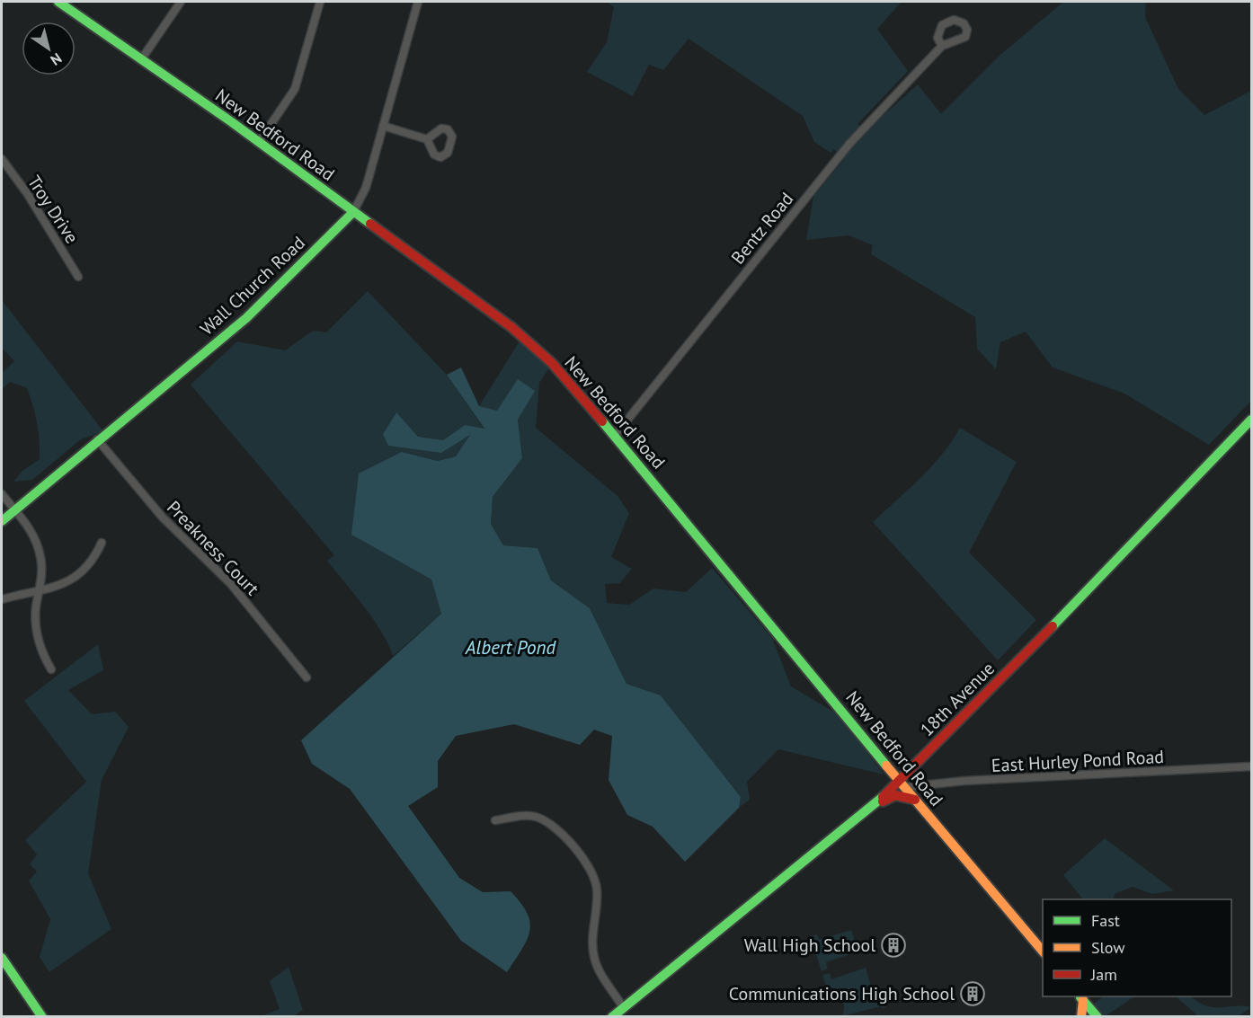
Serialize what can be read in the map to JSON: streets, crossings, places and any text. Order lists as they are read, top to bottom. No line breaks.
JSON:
{"streets":{"main road":["New Bedford Road","Wall Church Road","18th Avenue"],"street":["Troy Drive","Bentz Road","Preakness Court","East Hurley Pond Road"]},"crossings":[["New Bedford Road","Bentz Road"],["New Bedford Road","Wall Church Road"],["New Bedford Road","18th Avenue"],["New Bedford Road","East Hurley Pond Road"],["Wall Church Road","Preakness Court"],["18th Avenue","East Hurley Pond Road"]],"water":["Albert Pond"],"places":{"building":["Wall High School","Communications High School"]},"legend":["Fast","Slow","Jam"],"north":"bottom right"}
